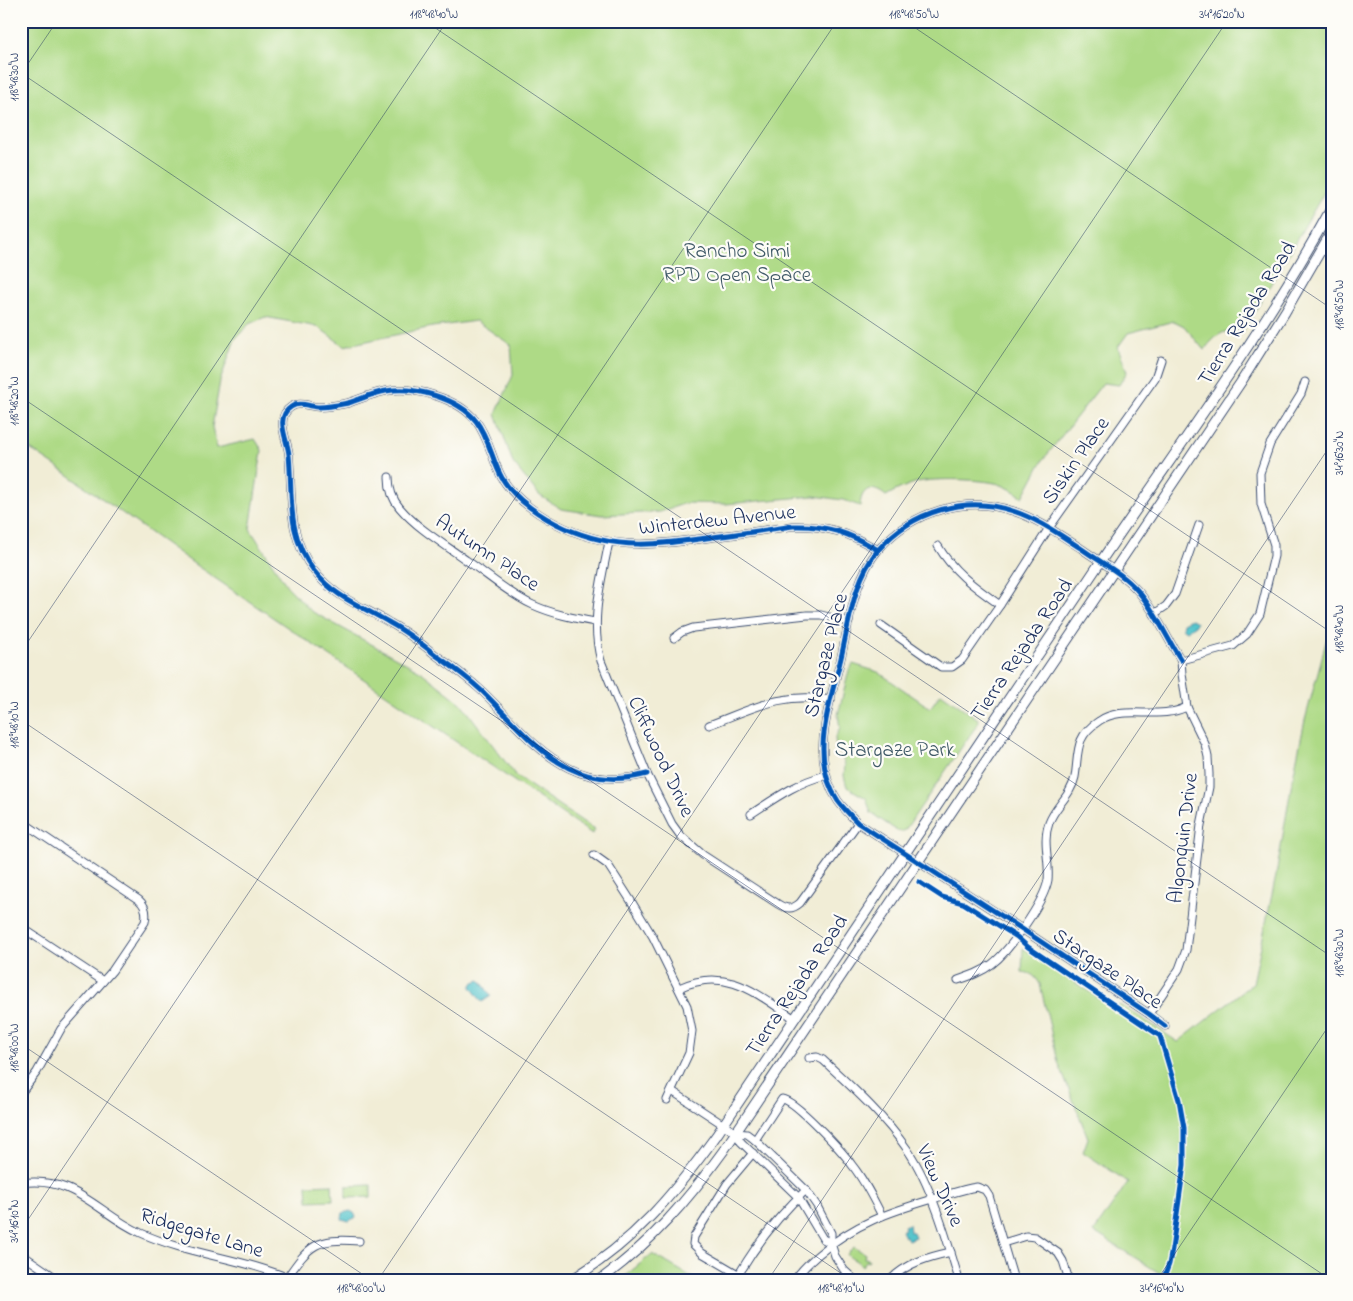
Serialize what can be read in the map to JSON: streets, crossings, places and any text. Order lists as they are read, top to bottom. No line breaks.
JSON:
{"streets":{"main road":["Tierra Rejada Road"],"street":["Siskin Place","Winterdew Avenue","Autumn Place","Stargaze Place","Cliffwood Drive","Algonquin Drive","View Drive","Ridgegate Lane"]},"crossings":[["Tierra Rejada Road","Stargaze Place"],["Siskin Place","Stargaze Place"],["Winterdew Avenue","Stargaze Place"],["Winterdew Avenue","Cliffwood Drive"],["Autumn Place","Cliffwood Drive"],["Stargaze Place","Cliffwood Drive"],["Stargaze Place","Algonquin Drive"]],"parks":["Rancho Simi RPD Open Space","Stargaze Park"],"coordinates":["118°48'40\"W","118°48'50\"W","34°16'20\"N","118°48'30\"W","118°48'20\"W","34°16'30\"N","118°48'10\"W","118°48'00\"W","34°16'10\"N","34°16'40\"N"]}
